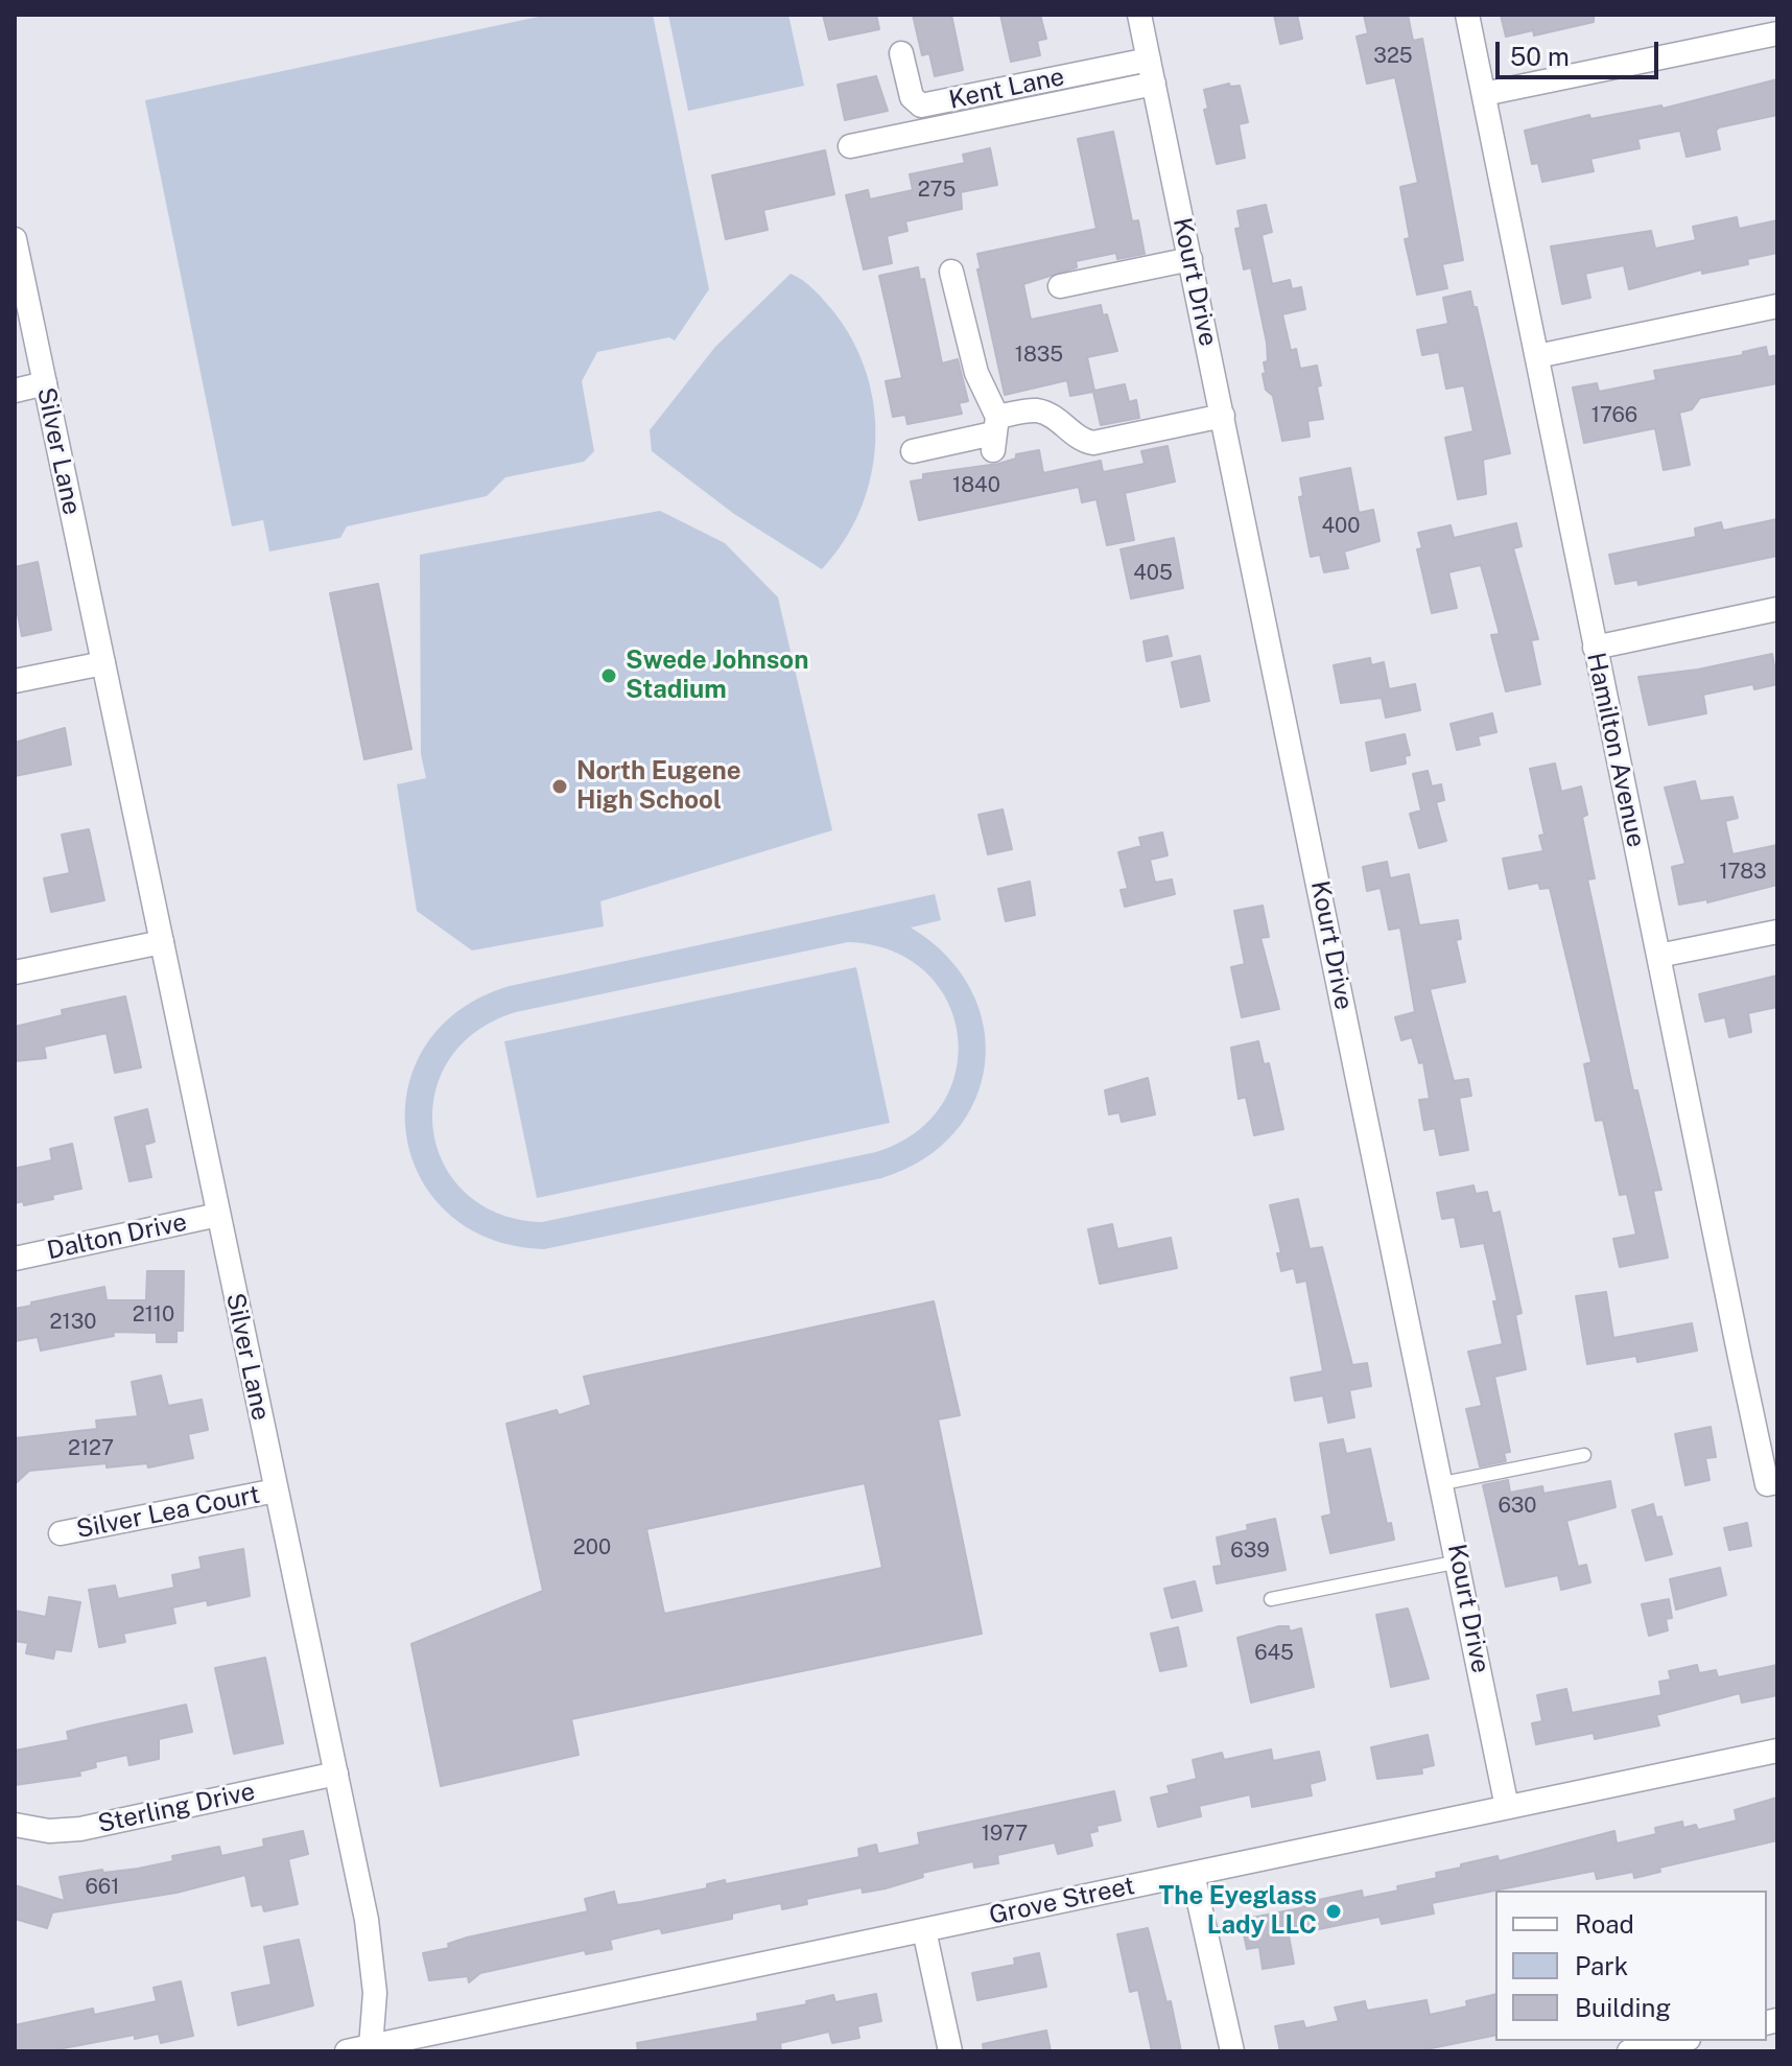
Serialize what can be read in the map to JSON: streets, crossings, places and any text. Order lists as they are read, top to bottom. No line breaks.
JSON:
{"streets":{"street":["Kent Lane","Kourt Drive","Silver Lane","Hamilton Avenue","Dalton Drive","Silver Lea Court","Sterling Drive","Grove Street"]},"crossings":[["Kent Lane","Kourt Drive"],["Kourt Drive","Grove Street"],["Silver Lane","Dalton Drive"],["Silver Lane","Silver Lea Court"],["Silver Lane","Sterling Drive"],["Silver Lane","Grove Street"]],"places":["Swede Johnson Stadium","North Eugene High School","The Eyeglass Lady LLC"],"house_numbers":["325","275","1835","1766","1840","400","405","1783","2110","2130","2127","630","200","639","645","1977","661"],"legend":["Road","Park","Building"],"scale_bar":"50 m"}
